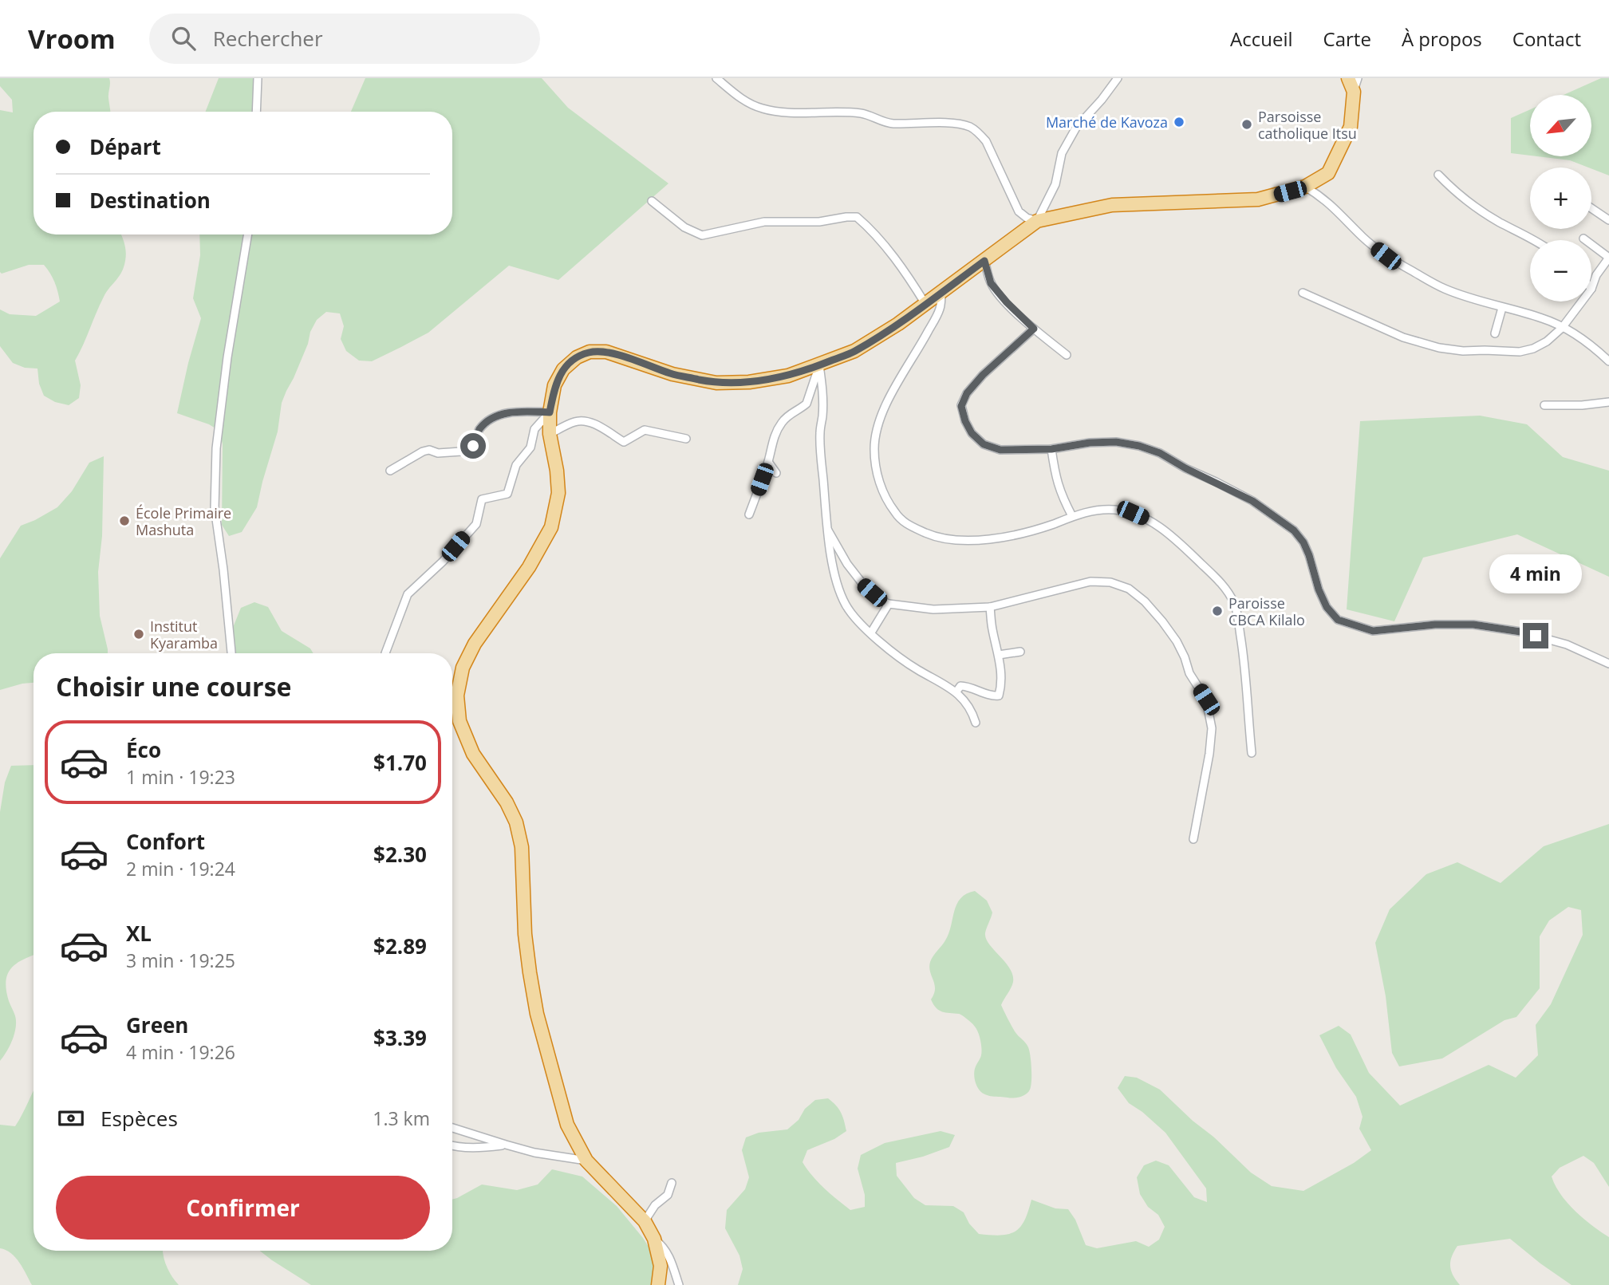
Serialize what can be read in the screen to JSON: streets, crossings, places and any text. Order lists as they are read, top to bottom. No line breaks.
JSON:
{"places":["Marché de Kavoza","Parsoisse catholique Itsu","École Primaire Mashuta","Paroisse CBCA Kilalo","Institut Kyaramba"],"north":"bottom left","page":{"header":"Vroom","search":"Rechercher","nav":["Accueil","Carte","À propos","Contact"],"map_buttons":["+","−"],"banner":["Départ","Destination"],"bubble":"4 min","heading":"Choisir une course","list":[{"name":"Éco","note":"1 min · 19:23","value":"$1.70"},{"name":"Confort","note":"2 min · 19:24","value":"$2.30"},{"name":"XL","note":"3 min · 19:25","value":"$2.89"},{"name":"Green","note":"4 min · 19:26","value":"$3.39"}],"pay":["Espèces","1.3 km"],"buttons":"Confirmer"}}
